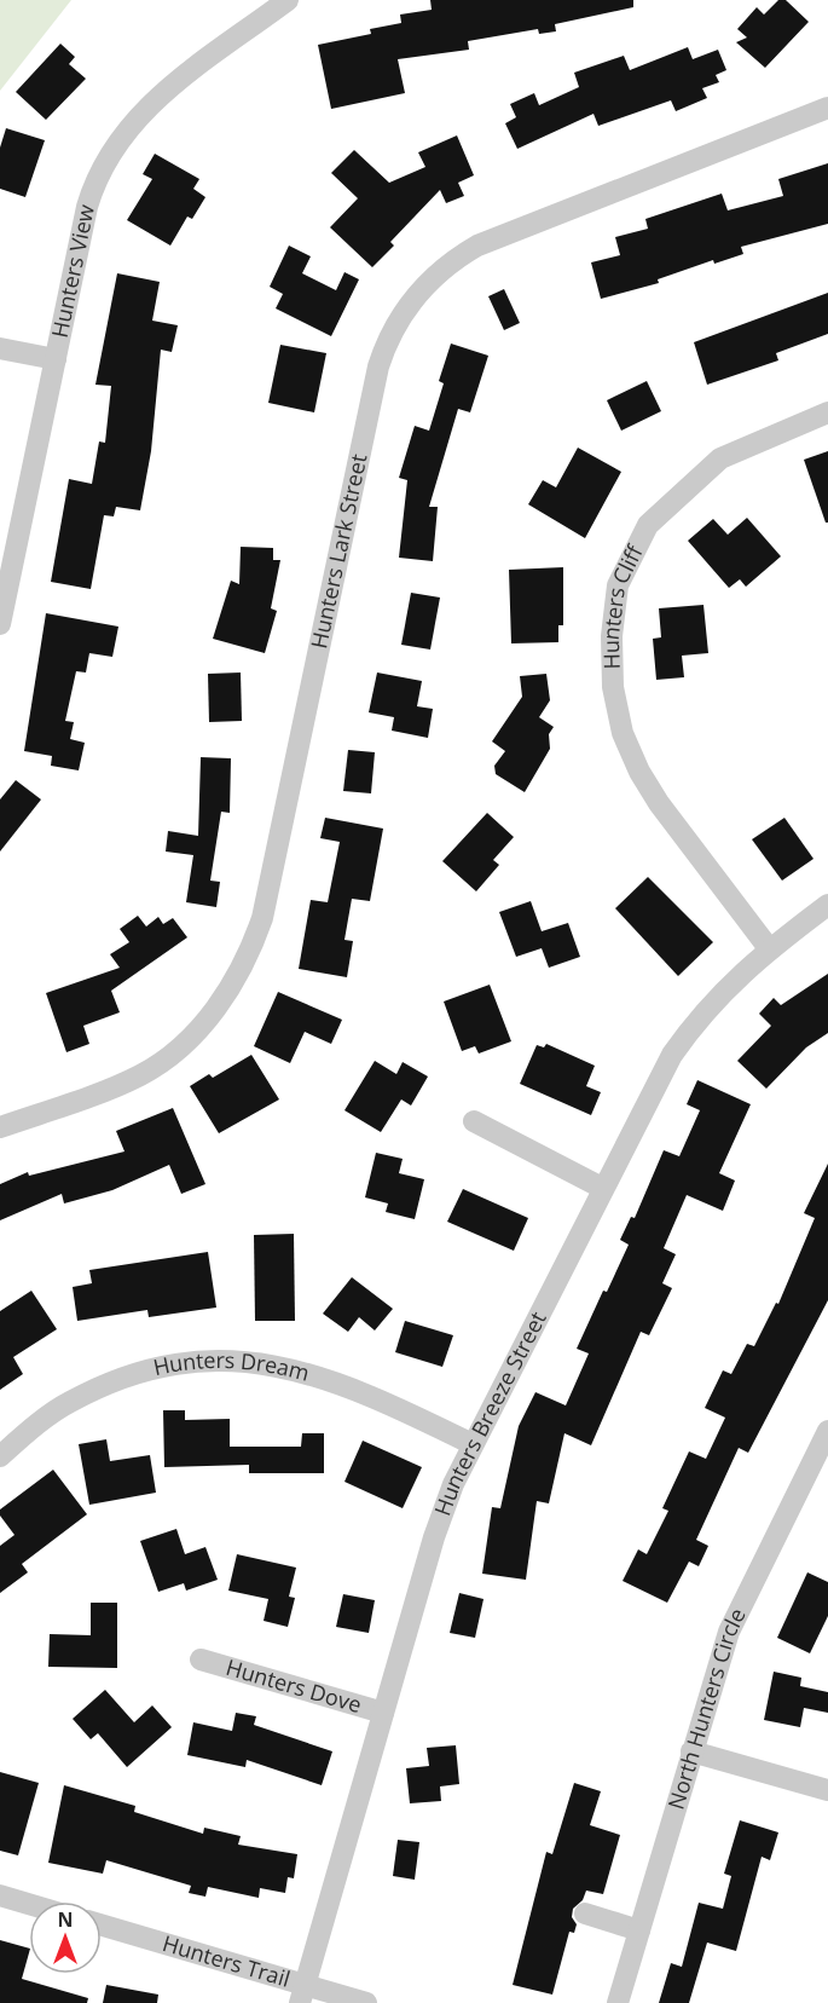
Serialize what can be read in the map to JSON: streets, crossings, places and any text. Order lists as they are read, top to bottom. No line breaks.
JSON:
{"streets":{"street":["Hunters View","Hunters Lark Street","Hunters Cliff","Hunters Dream","Hunters Breeze Street","Hunters Dove","North Hunters Circle","Hunters Trail"]},"crossings":[["Hunters Cliff","Hunters Breeze Street"],["Hunters Dream","Hunters Breeze Street"],["Hunters Breeze Street","Hunters Dove"],["Hunters Breeze Street","Hunters Trail"]],"north":"top"}
